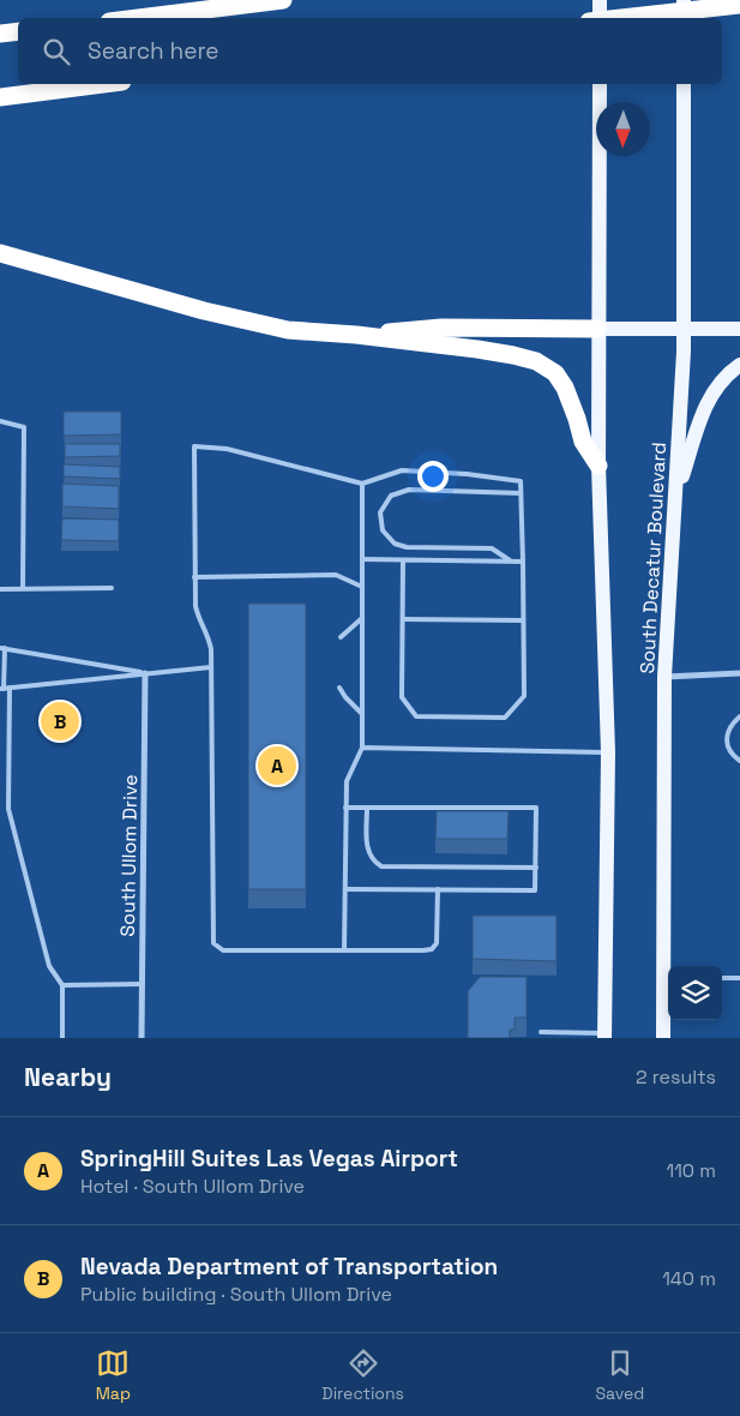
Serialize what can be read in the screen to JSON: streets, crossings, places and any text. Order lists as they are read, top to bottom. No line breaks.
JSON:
{"streets":{"main road":["South Decatur Boulevard"],"street":["South Ullom Drive"]},"north":"bottom","page":{"search":"Search here","pins":["B","A"],"heading":["Nearby","2 results"],"list":[{"mark":"A","name":"SpringHill Suites Las Vegas Airport","note":"Hotel · South Ullom Drive","value":"110 m"},{"mark":"B","name":"Nevada Department of Transportation","note":"Public building · South Ullom Drive","value":"140 m"}],"nav":["Map","Directions","Saved"]}}
